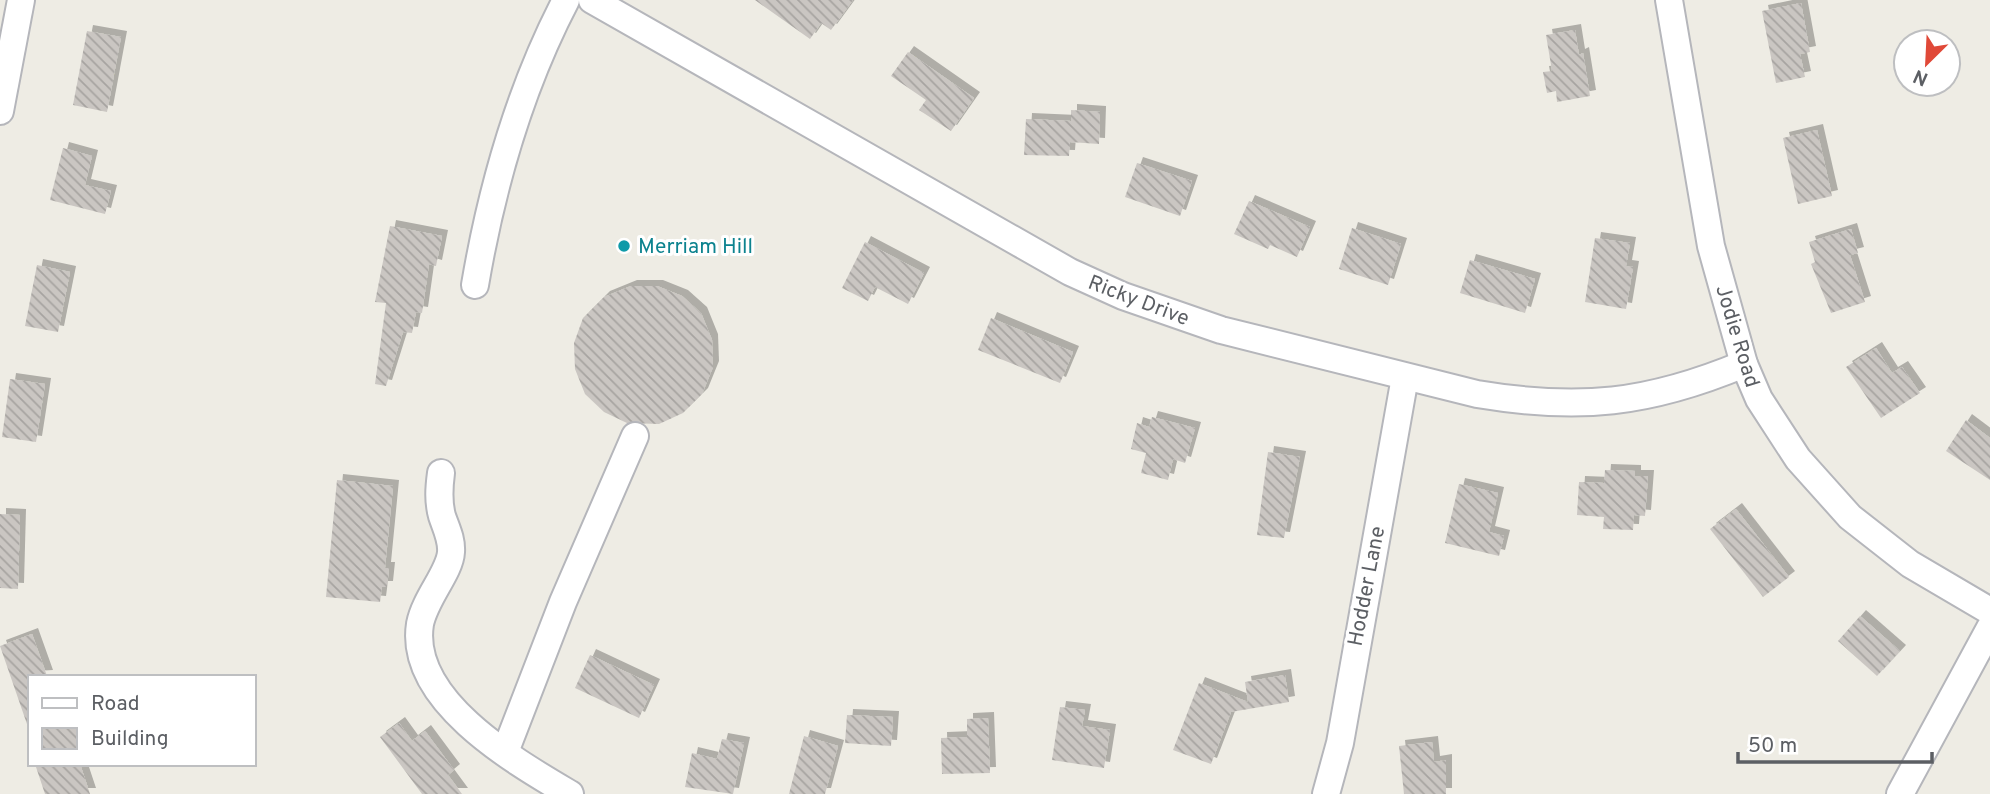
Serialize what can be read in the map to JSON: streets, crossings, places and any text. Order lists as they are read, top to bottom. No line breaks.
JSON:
{"streets":{"street":["Ricky Drive","Jodie Road","Hodder Lane"]},"crossings":[["Ricky Drive","Jodie Road"],["Ricky Drive","Hodder Lane"]],"places":["Merriam Hill"],"legend":["Road","Building"],"scale_bar":"50 m","north":"bottom left"}
